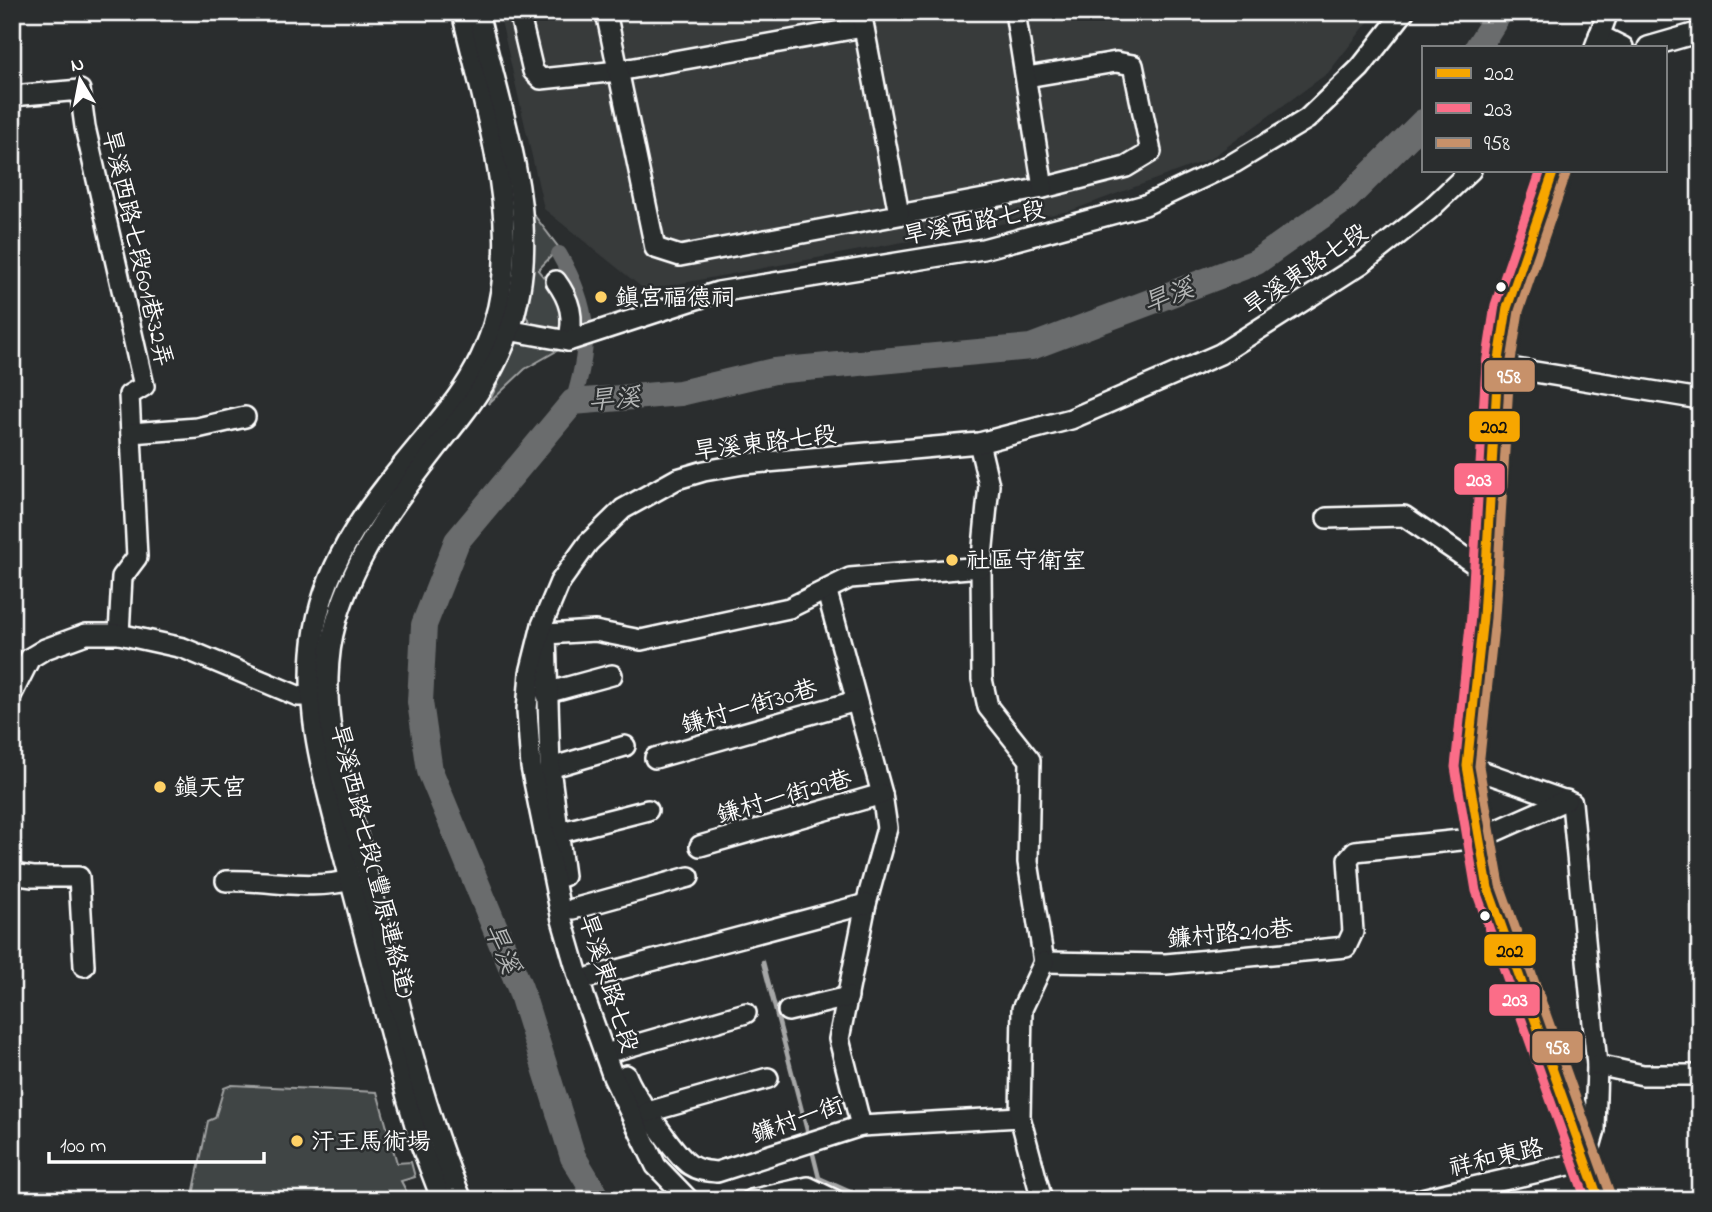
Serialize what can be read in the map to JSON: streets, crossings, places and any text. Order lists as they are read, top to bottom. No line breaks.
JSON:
{"streets":{"street":["旱溪西路七段","旱溪西路七段601巷32弄","旱溪東路七段","鎌村一街30巷","鎌村一街29巷","旱溪西路七段(豐原連絡道)","鐮村路210巷","鐮村一街","祥和東路"]},"crossings":[["旱溪西路七段","旱溪西路七段(豐原連絡道)"],["鎌村一街30巷","鐮村一街"],["鎌村一街29巷","鐮村一街"]],"water":["旱溪"],"places":["鎮宮福德祠","社區守衛室","鎮天宮","汗王馬術場"],"lines":["transit line 202","transit line 203","transit line 958"],"legend":["202","203","958"],"scale_bar":"100 m","north":"top"}
